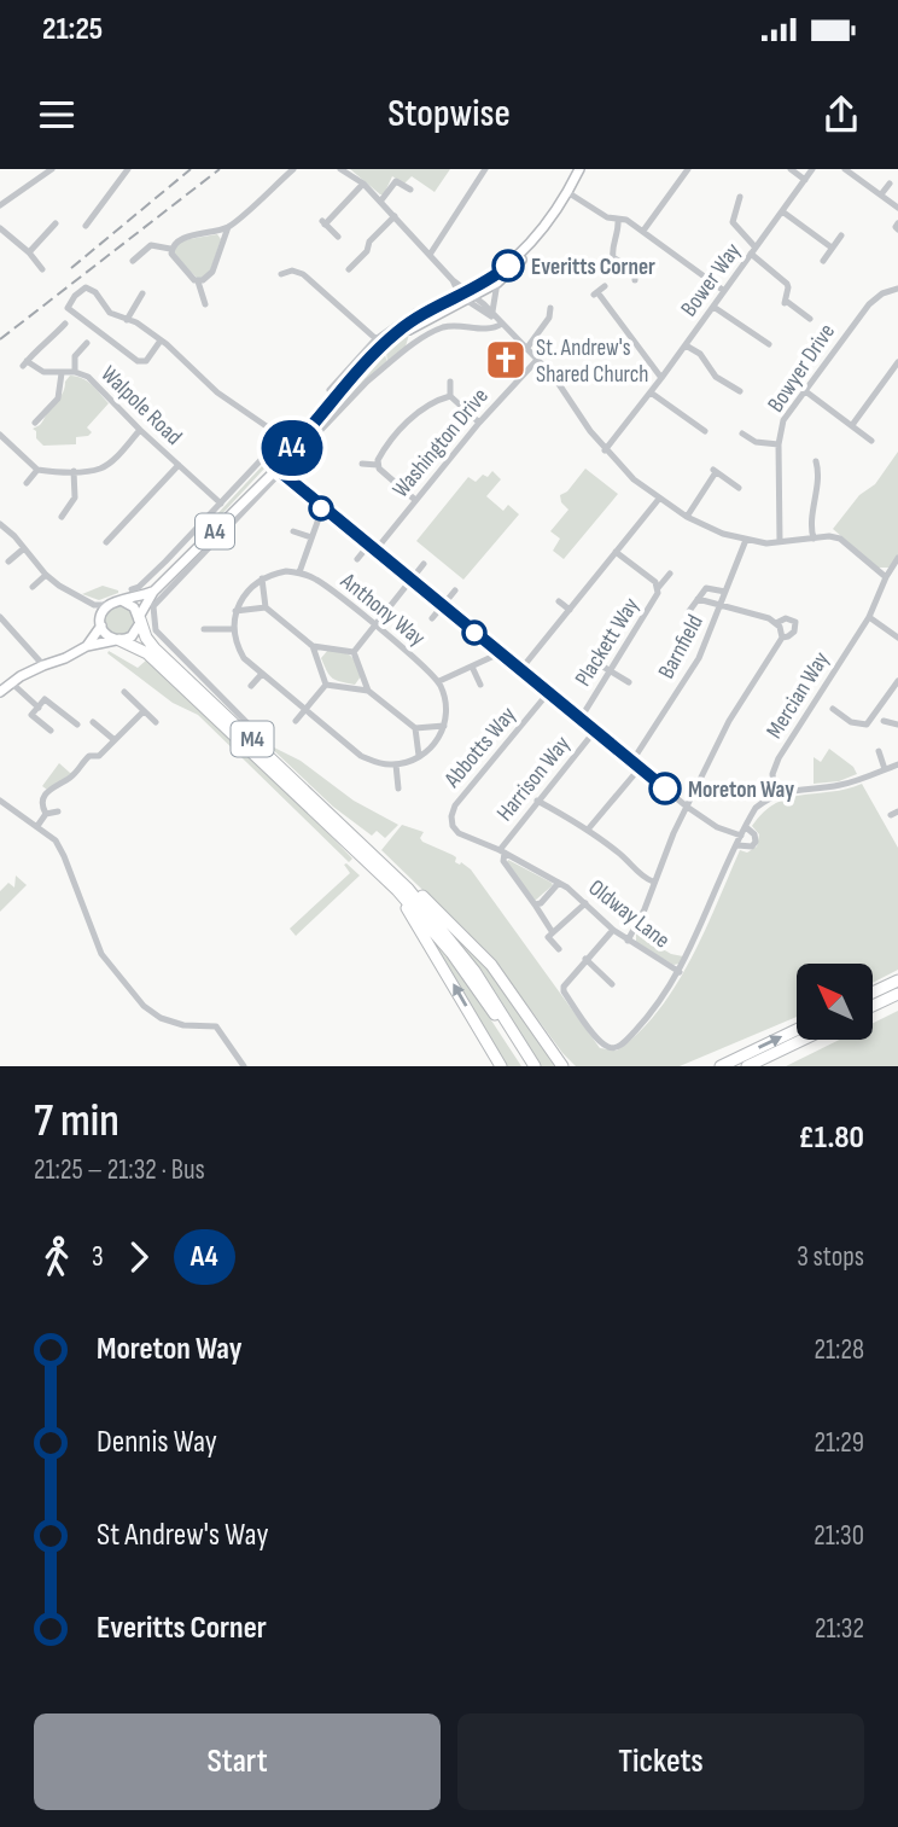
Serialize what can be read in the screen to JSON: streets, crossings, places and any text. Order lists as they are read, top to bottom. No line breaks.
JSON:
{"streets":{"highway":["M4"],"main road":["A4"],"street":["Bower Way","Bowyer Drive","Walpole Road","Washington Drive","Anthony Way","Plackett Way","Barnfield","Mercian Way","Abbotts Way","Harrison Way","Oldway Lane"]},"crossings":[["A4","M4"],["Abbotts Way","Harrison Way"],["Abbotts Way","Oldway Lane"],["Harrison Way","Oldway Lane"]],"places":{"other":["Everitts Corner","Moreton Way"],"church":["St. Andrew's Shared Church"]},"lines":["bus line A4"],"north":"top left","page":{"status":"21:25","header":"Stopwise","on_map":"A4","heading":["7 min","21:25 – 21:32 · Bus","£1.80"],"legs":["3","A4","3 stops"],"list":[{"name":"Moreton Way","value":"21:28"},{"name":"Dennis Way","value":"21:29"},{"name":"St Andrew's Way","value":"21:30"},{"name":"Everitts Corner","value":"21:32"}],"buttons":["Start","Tickets"]}}
